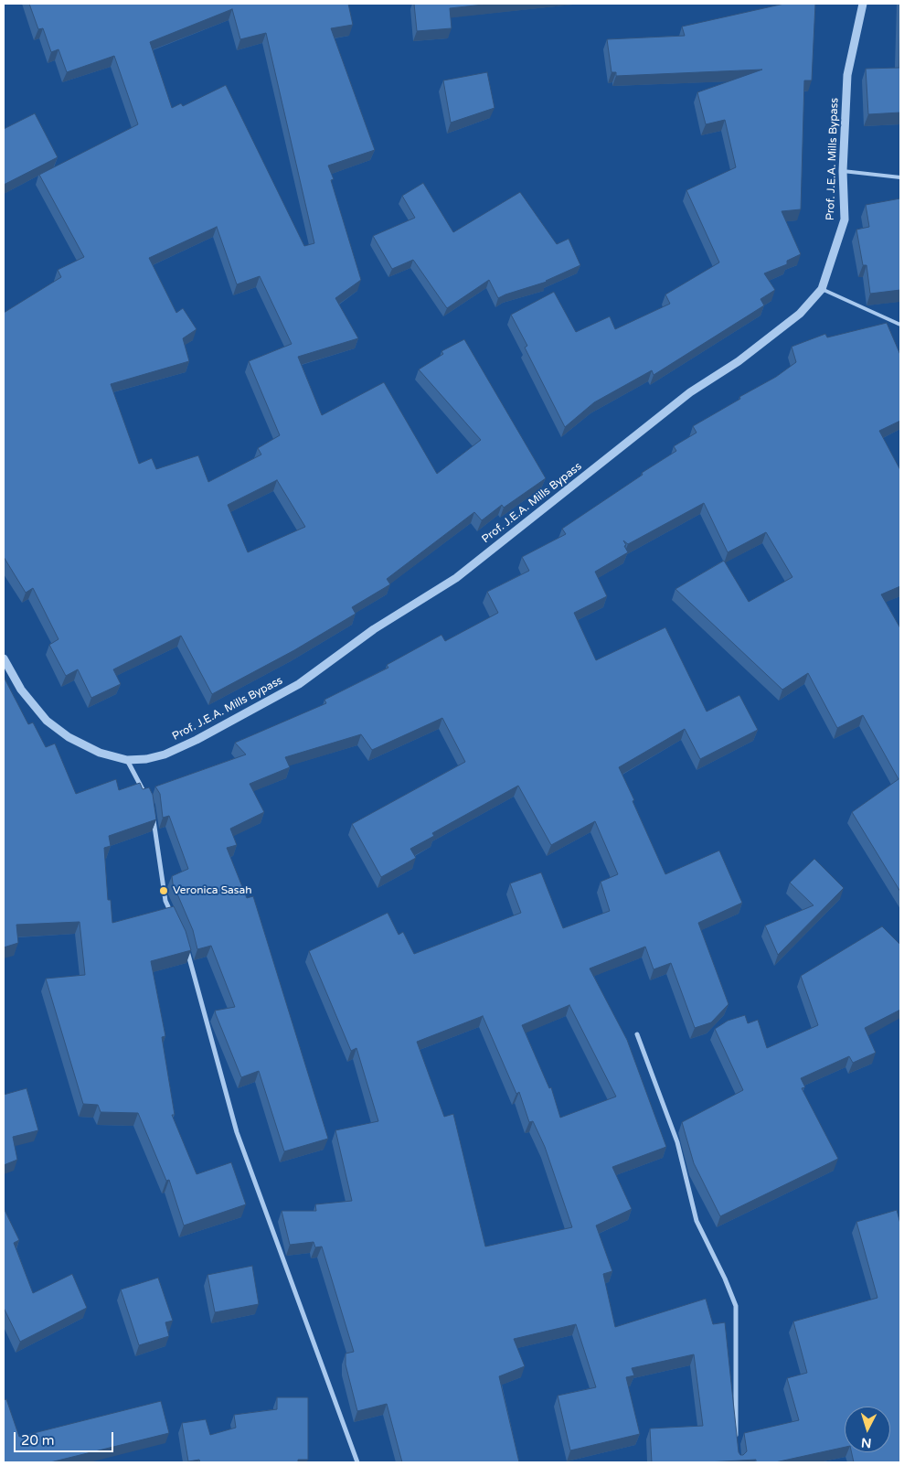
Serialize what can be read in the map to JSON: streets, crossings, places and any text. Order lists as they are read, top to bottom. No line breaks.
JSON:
{"streets":{"street":["Prof. J.E.A. Mills Bypass"]},"places":["Veronica Sasah"],"scale_bar":"20 m","north":"bottom"}
